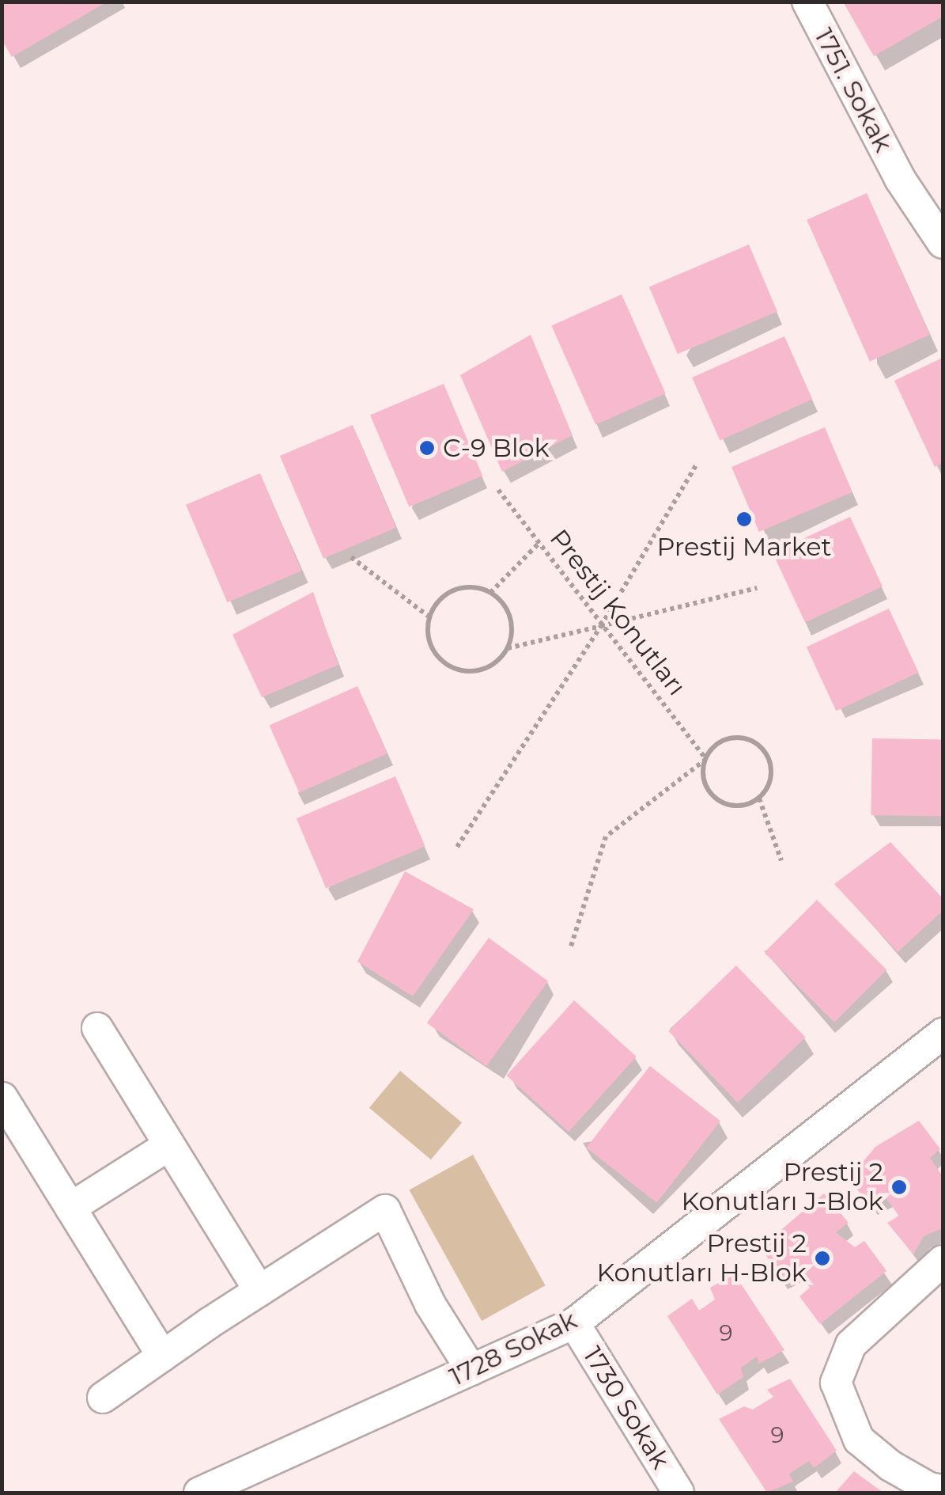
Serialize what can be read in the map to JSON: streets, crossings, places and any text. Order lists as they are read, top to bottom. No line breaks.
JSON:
{"streets":{"street":["1751. Sokak","1728 Sokak","1730 Sokak"],"path":["Prestij Konutları"]},"crossings":[["1728 Sokak","1730 Sokak"]],"places":["C-9 Blok","Prestij Market","Prestij 2 Konutları J-Blok","Prestij 2 Konutları H-Blok"],"house_numbers":["9","9"]}
